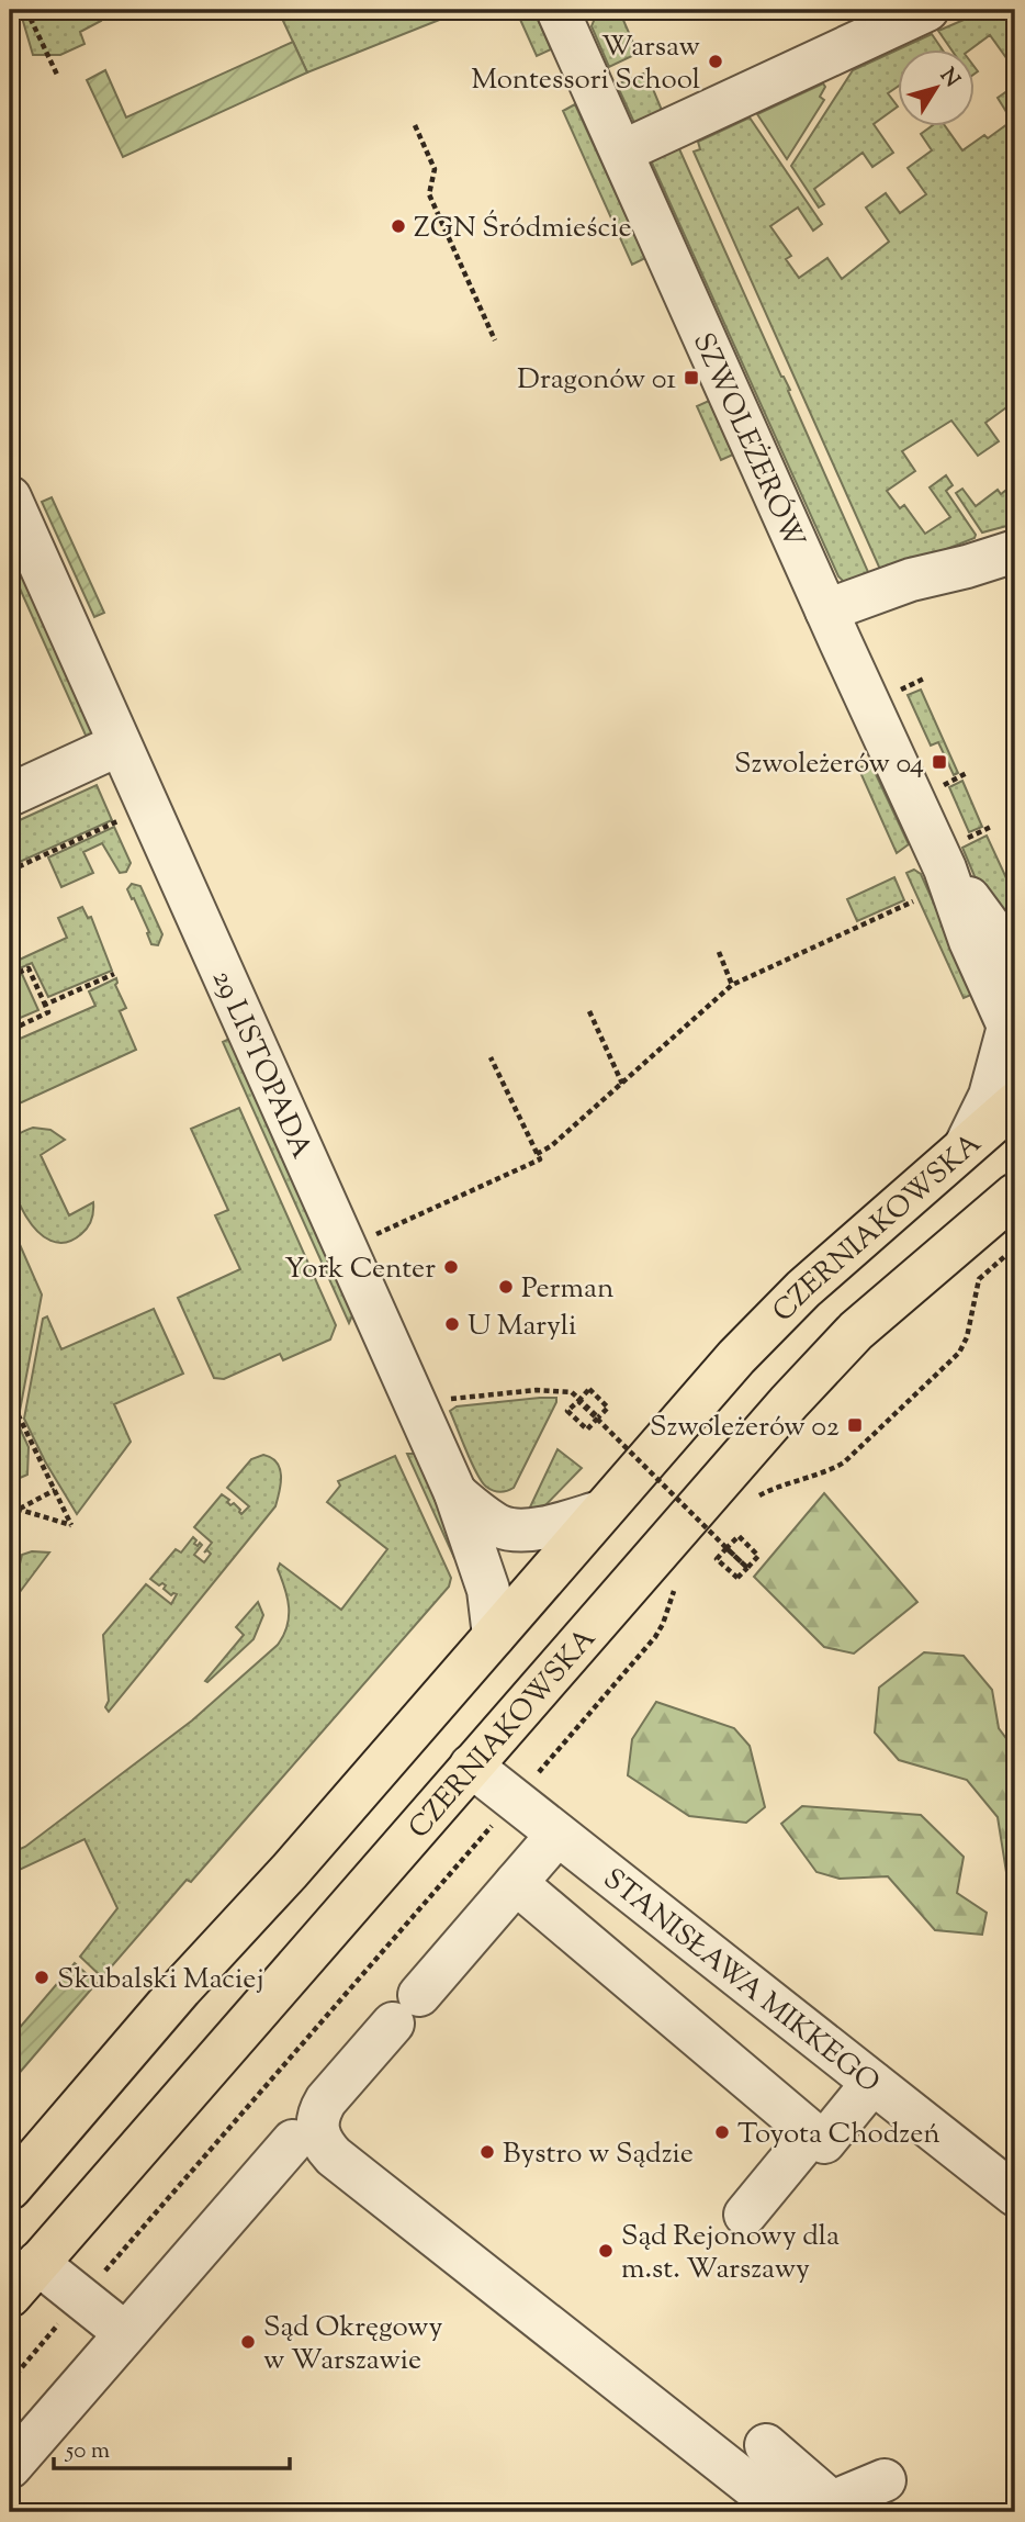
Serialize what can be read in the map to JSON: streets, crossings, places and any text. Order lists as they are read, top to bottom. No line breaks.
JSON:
{"streets":{"main road":["CZERNIAKOWSKA"],"street":["SZWOLEŻERÓW","29 LISTOPADA","STANISŁAWA MIKKEGO"]},"crossings":[["SZWOLEŻERÓW","CZERNIAKOWSKA"],["29 LISTOPADA","CZERNIAKOWSKA"],["CZERNIAKOWSKA","STANISŁAWA MIKKEGO"]],"places":{"other":["Warsaw Montessori School","ZGN Śródmieście","York Center","Perman","U Maryli","Skubalski Maciej","Toyota Chodzeń","Bystro w Sądzie","Sąd Rejonowy dla m.st. Warszawy","Sąd Okręgowy w Warszawie"],"transit":["Dragonów 01","Szwoleżerów 04","Szwoleżerów 02"]},"scale_bar":"50 m","north":"top right"}
